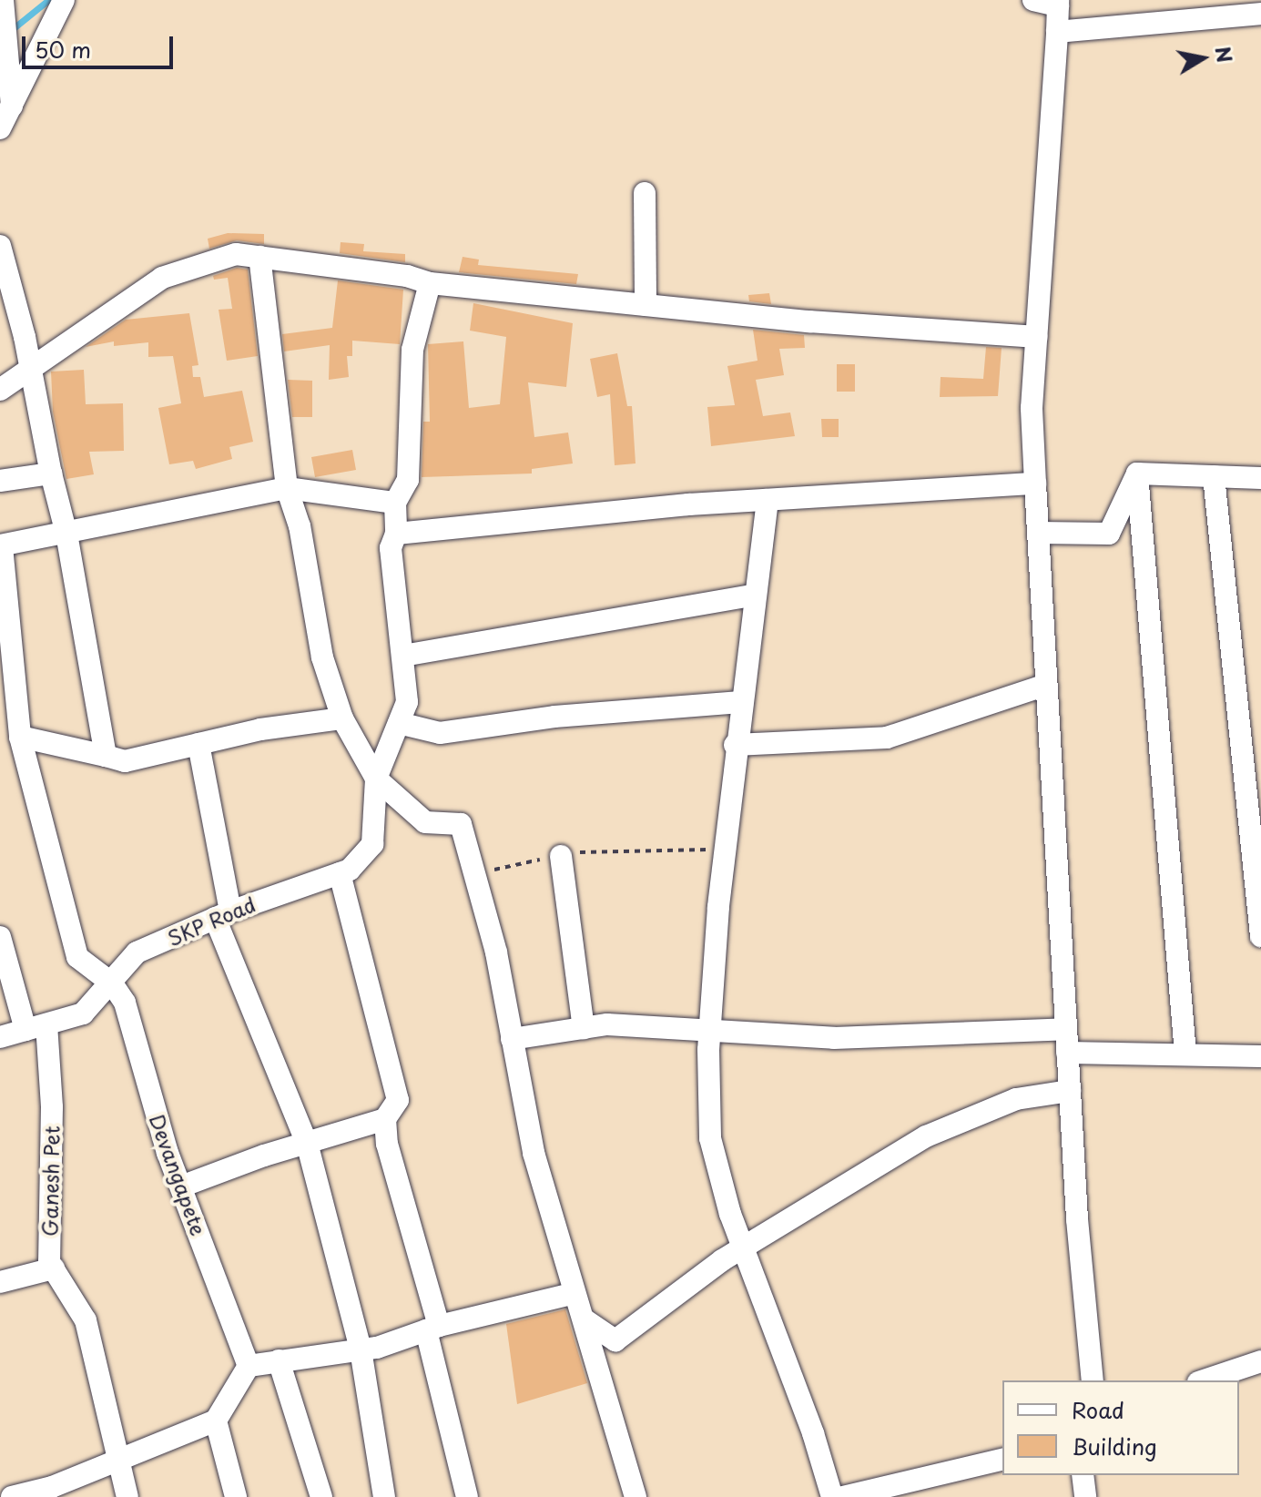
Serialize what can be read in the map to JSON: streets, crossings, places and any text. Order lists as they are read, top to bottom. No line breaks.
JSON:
{"streets":{"street":["SKP Road","Devangapete","Ganesh Pet"]},"crossings":[["SKP Road","Devangapete"],["SKP Road","Ganesh Pet"]],"legend":["Road","Building"],"scale_bar":"50 m","north":"right"}
